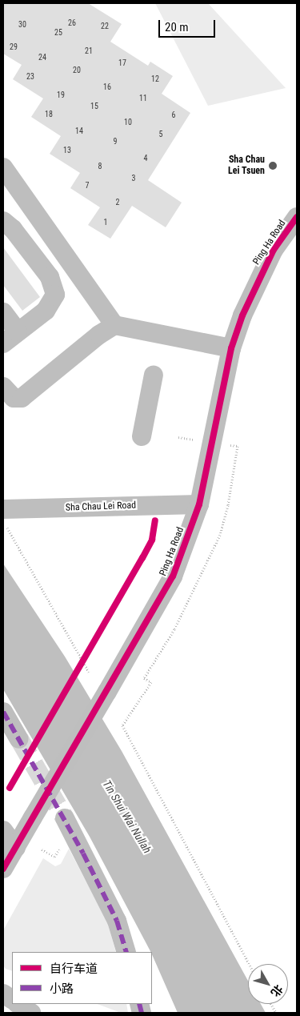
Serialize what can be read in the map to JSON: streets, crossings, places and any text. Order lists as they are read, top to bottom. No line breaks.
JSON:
{"streets":{"street":["Ping Ha Road","Sha Chau Lei Road"]},"crossings":[["Ping Ha Road","Sha Chau Lei Road"]],"water":["Tin Shui Wai Nullah"],"places":["Sha Chau Lei Tsuen"],"house_numbers":["26","30","22","25","29","21","24","17","20","23","12","16","19","11","15","18","6","10","14","5","9","13","4","8","3","7","2","1"],"legend":["自行车道","小路"],"scale_bar":"20 m","north":"bottom right"}
